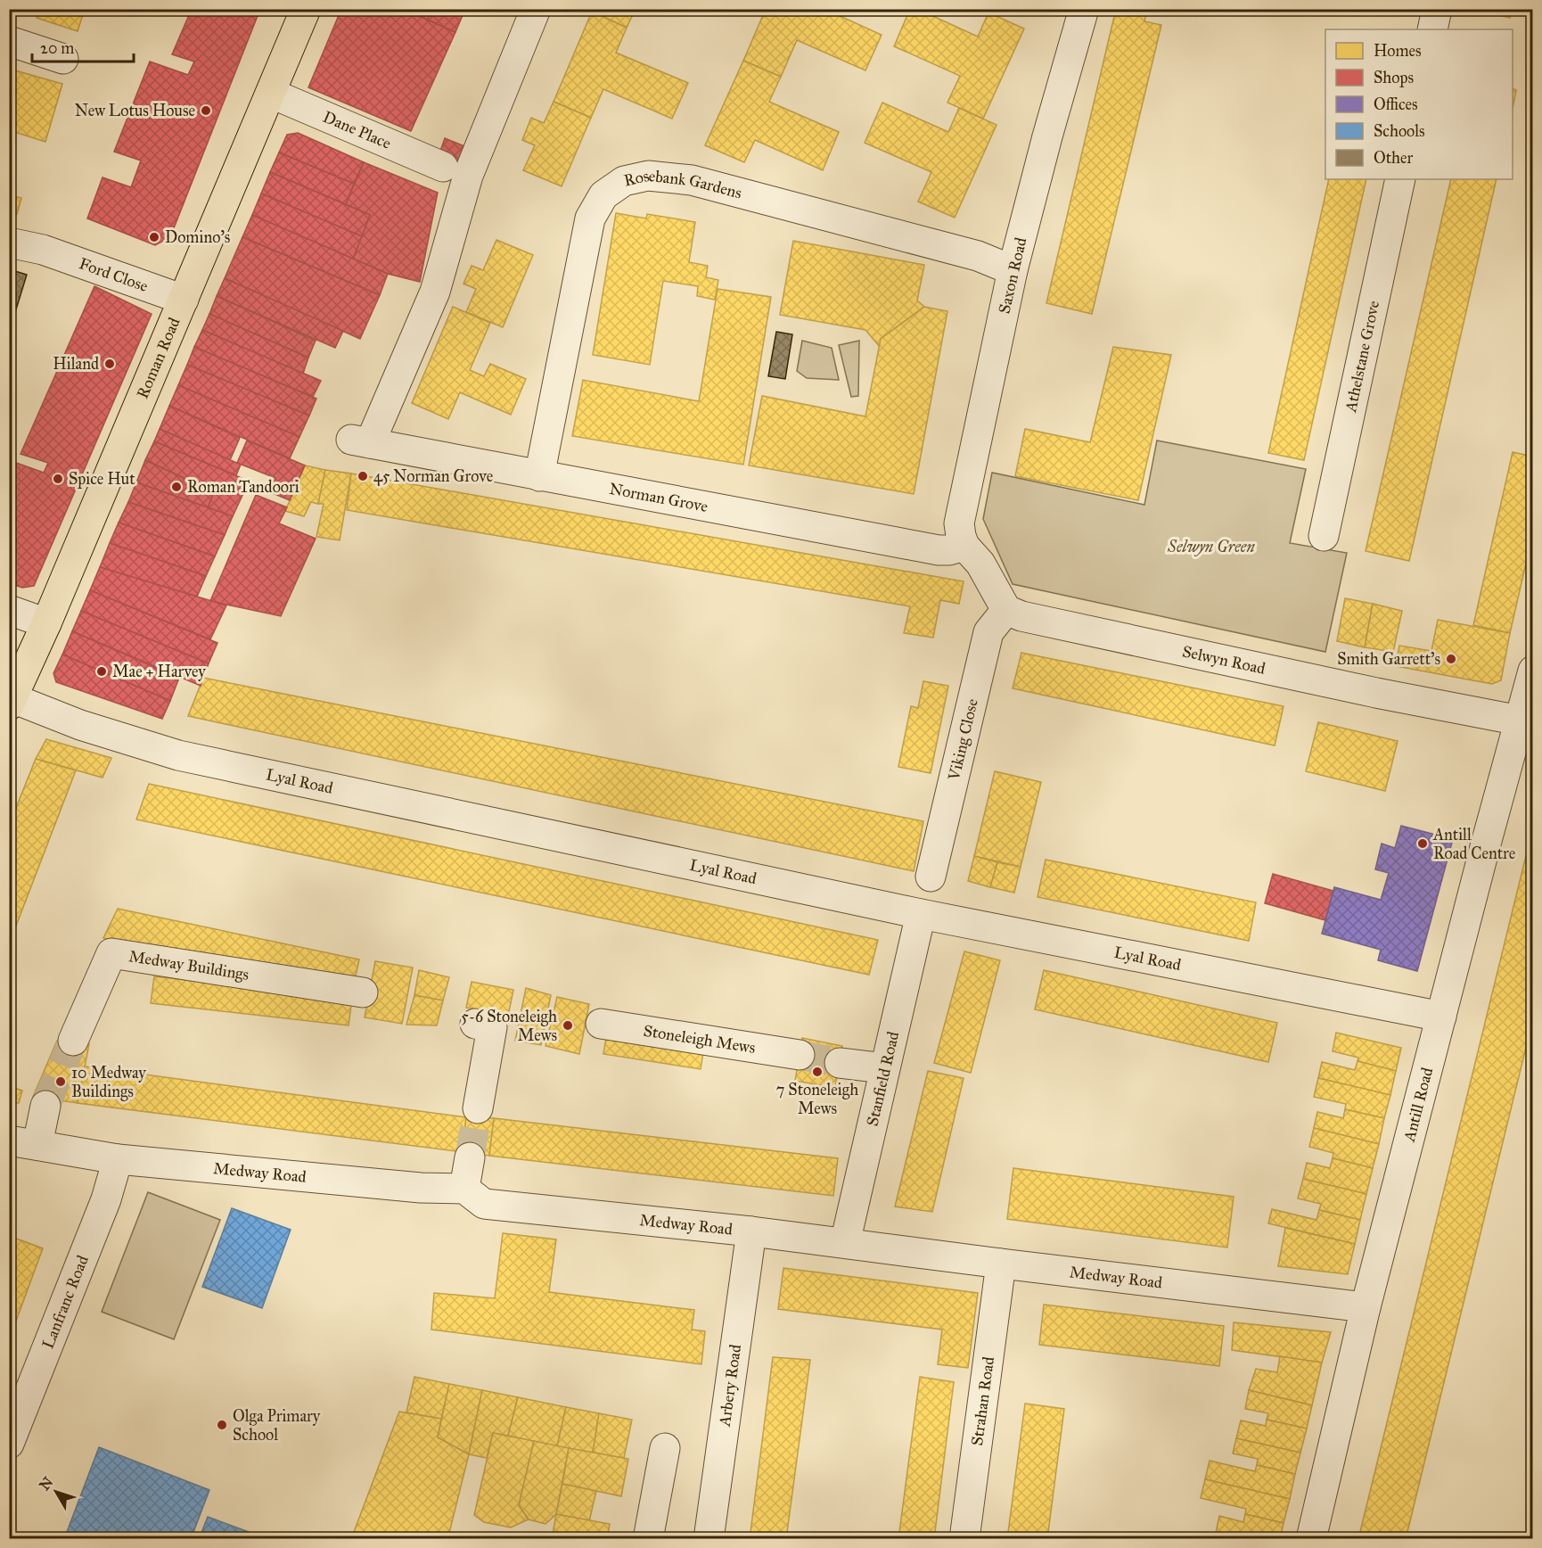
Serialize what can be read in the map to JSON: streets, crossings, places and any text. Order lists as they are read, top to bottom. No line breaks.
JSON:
{"streets":{"main road":["Roman Road"],"street":["Dane Place","Rosebank Gardens","Ford Close","Saxon Road","Athelstane Grove","Norman Grove","Selwyn Road","Viking Close","Lyal Road","Medway Buildings","Stoneleigh Mews","Stanfield Road","Antill Road","Medway Road","Lanfranc Road","Arbery Road","Strahan Road"]},"crossings":[["Dane Place","Roman Road"],["Rosebank Gardens","Saxon Road"],["Rosebank Gardens","Norman Grove"],["Ford Close","Roman Road"],["Saxon Road","Norman Grove"],["Roman Road","Lyal Road"],["Selwyn Road","Viking Close"],["Selwyn Road","Antill Road"],["Lyal Road","Stanfield Road"],["Lyal Road","Antill Road"],["Stanfield Road","Medway Road"],["Antill Road","Medway Road"],["Medway Road","Lanfranc Road"],["Medway Road","Arbery Road"],["Medway Road","Strahan Road"]],"parks":["Selwyn Green"],"places":["New Lotus House","Domino's","Hiland","45 Norman Grove","Spice Hut","Roman Tandoori","Smith Garrett's","Mae + Harvey","Antill Road Centre","5-6 Stoneleigh Mews","7 Stoneleigh Mews","10 Medway Buildings","Olga Primary School"],"legend":["Homes","Shops","Offices","Schools","Other"],"scale_bar":"20 m","north":"top left"}
